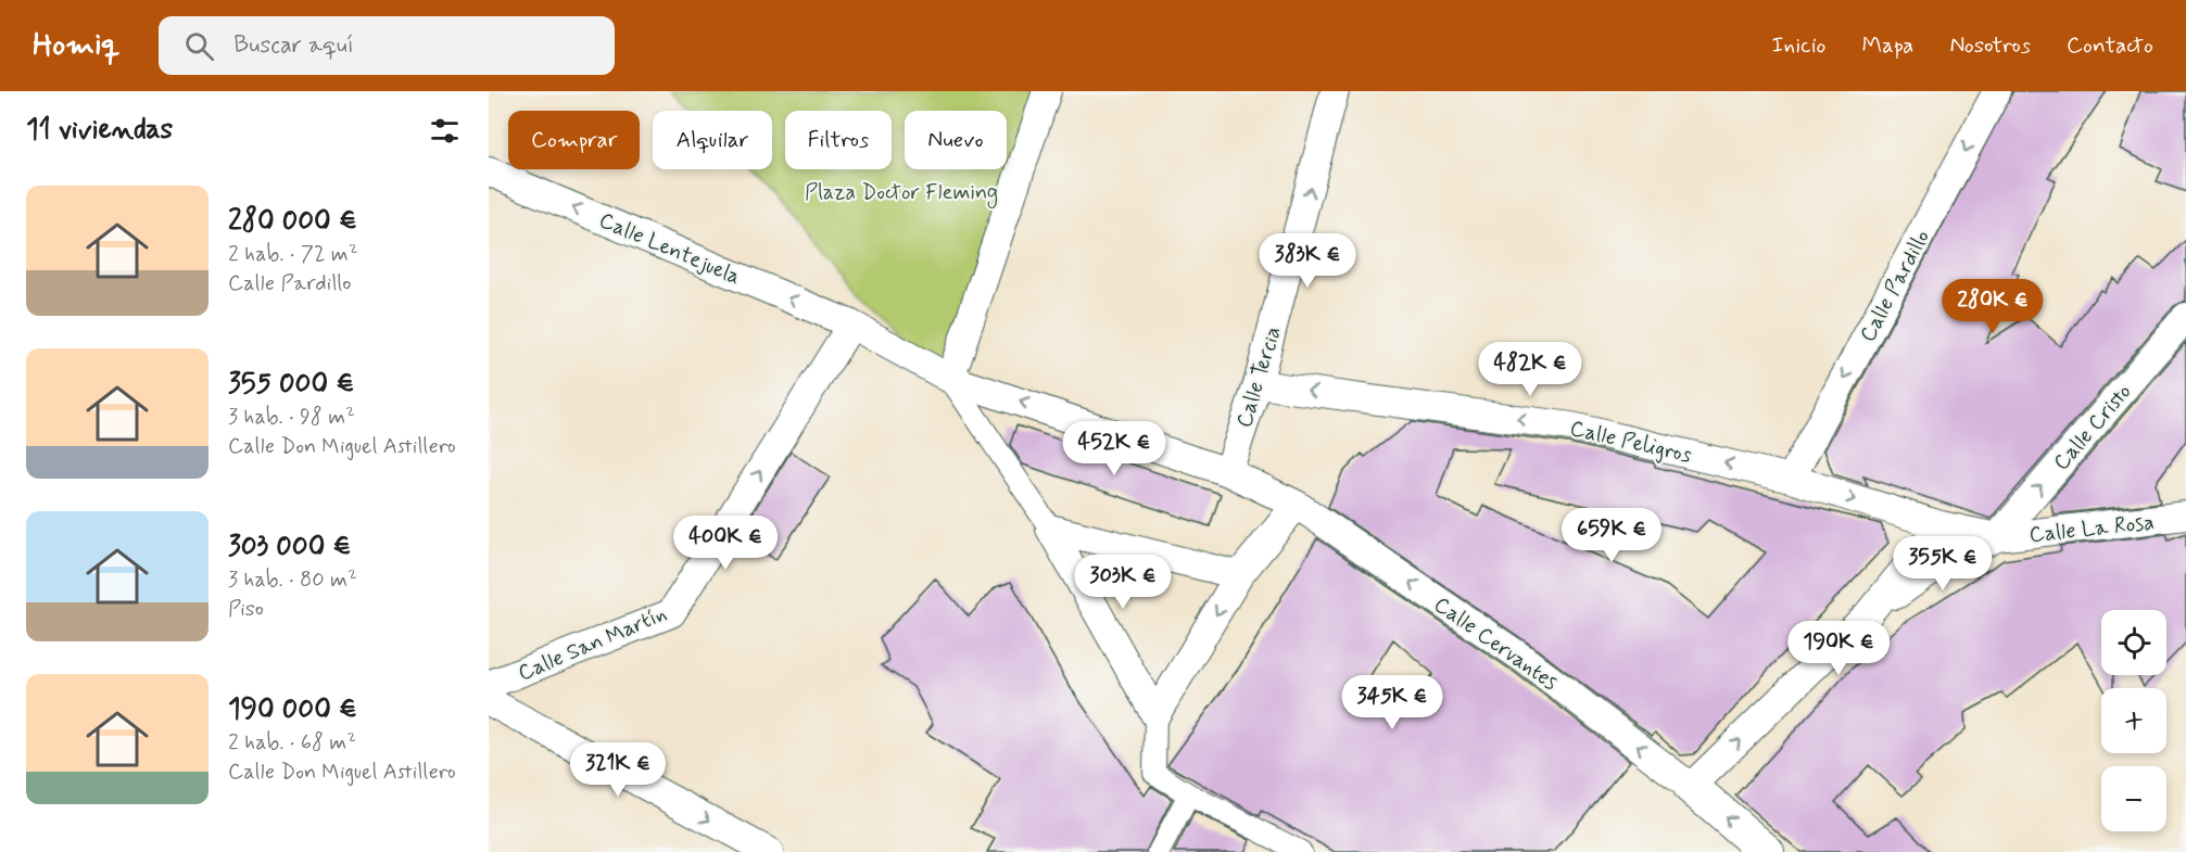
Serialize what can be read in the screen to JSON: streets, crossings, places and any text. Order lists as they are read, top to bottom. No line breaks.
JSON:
{"streets":{"street":["Calle Lentejuela","Calle Pardillo","Calle Tercia","Calle Cristo","Calle Peligros","Calle La Rosa","Calle San Martín","Calle Cervantes"]},"crossings":[["Calle Lentejuela","Calle San Martín"],["Calle Lentejuela","Calle Cervantes"],["Calle Pardillo","Calle Peligros"],["Calle Tercia","Calle Peligros"],["Calle Tercia","Calle Cervantes"],["Calle Cristo","Calle Peligros"],["Calle Cristo","Calle La Rosa"],["Calle Peligros","Calle La Rosa"]],"one_way":["Calle Lentejuela","Calle Pardillo","Calle Tercia","Calle Cristo","Calle San Martín","Calle Cervantes"],"parks":["Plaza Doctor Fleming"],"page":{"header":"Homiq","search":"Buscar aquí","nav":["Inicio","Mapa","Nosotros","Contacto"],"heading":"11 viviendas","chip":["Comprar","Alquilar","Filtros","Nuevo"],"list":[{"name":"280 000 €","note":"2 hab. · 72 m² · Calle Pardillo"},{"name":"355 000 €","note":"3 hab. · 98 m² · Calle Don Miguel Astillero"},{"name":"303 000 €","note":"3 hab. · 80 m² · Piso"},{"name":"190 000 €","note":"2 hab. · 68 m² · Calle Don Miguel Astillero"}],"price":["383K €","280K €","482K €","452K €","659K €","400K €","355K €","303K €","190K €","345K €","321K €"],"map_buttons":["+","−"]}}
